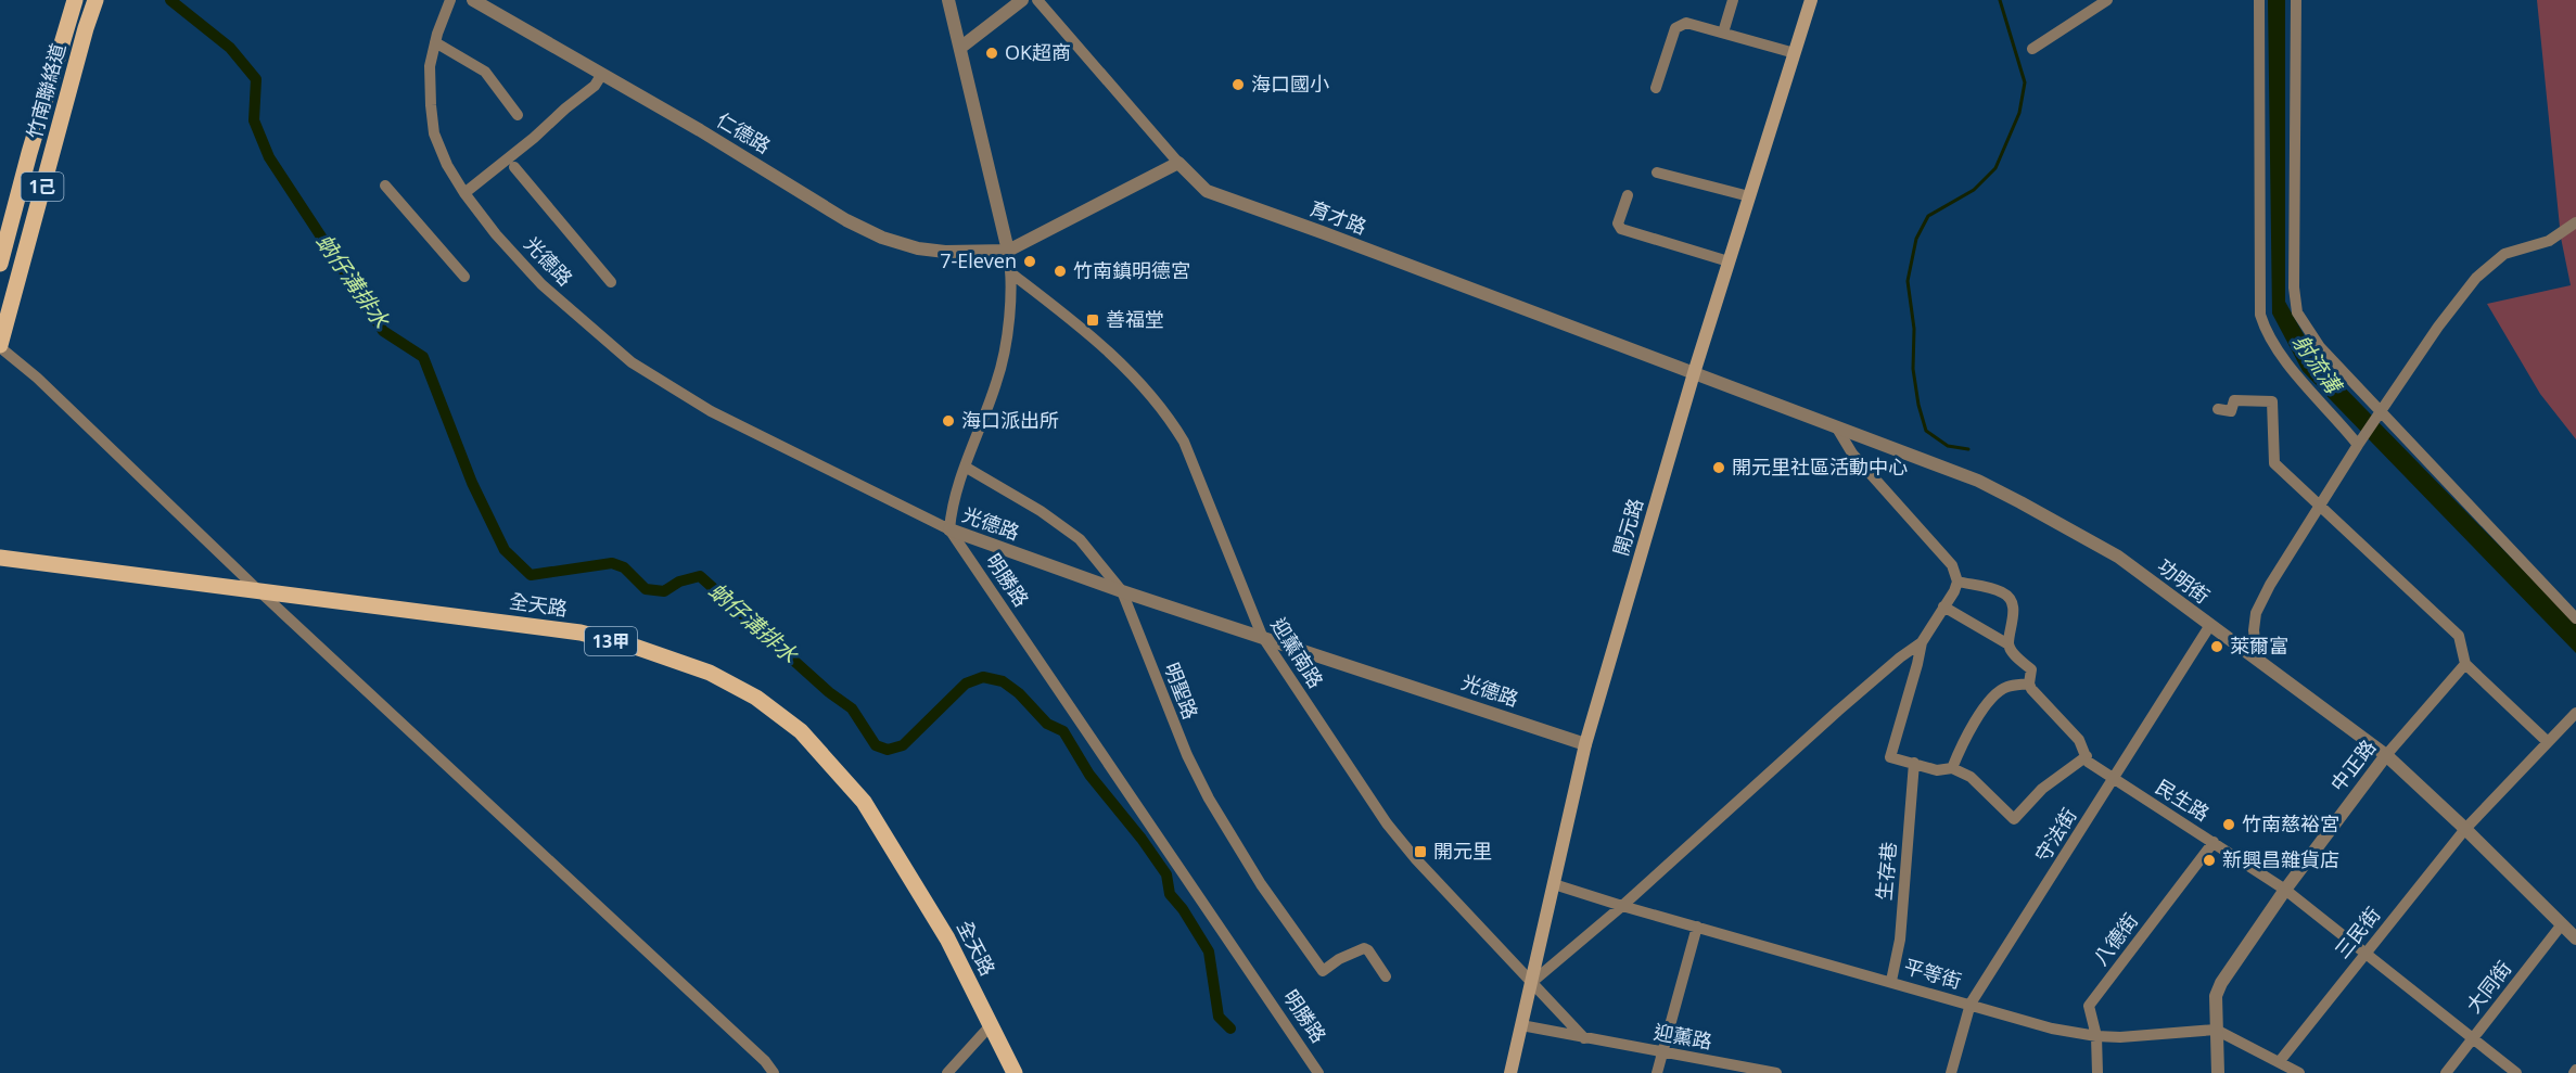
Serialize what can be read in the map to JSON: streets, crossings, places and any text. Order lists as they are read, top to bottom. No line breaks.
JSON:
{"streets":{"main road":["竹南聯絡道","1己","開元路","全天路","13甲"],"street":["仁德路","育才路","光德路","明勝路","功明街","迎薰南路","明聖路","中正路","民生路","守法街","生存巷","三民街","八德街","平等街","大同街","迎薰路"]},"crossings":[["育才路","開元路"],["育才路","功明街"],["光德路","開元路"],["光德路","明勝路"],["光德路","迎薰南路"],["光德路","明聖路"],["開元路","功明街"],["開元路","迎薰南路"],["開元路","平等街"],["開元路","迎薰路"],["功明街","中正路"],["功明街","守法街"],["功明街","三民街"],["功明街","大同街"],["迎薰南路","迎薰路"],["中正路","民生路"],["中正路","平等街"],["民生路","守法街"],["民生路","三民街"],["民生路","八德街"],["民生路","大同街"],["守法街","平等街"],["生存巷","平等街"],["八德街","平等街"]],"water":["蚋仔溝排水","射流溝"],"places":{"other":["OK超商","海口國小","7-Eleven","竹南鎮明德宮","海口派出所","開元里社區活動中心","萊爾富","竹南慈裕宮","新興昌雜貨店"],"transit":["善福堂","開元里"]}}
